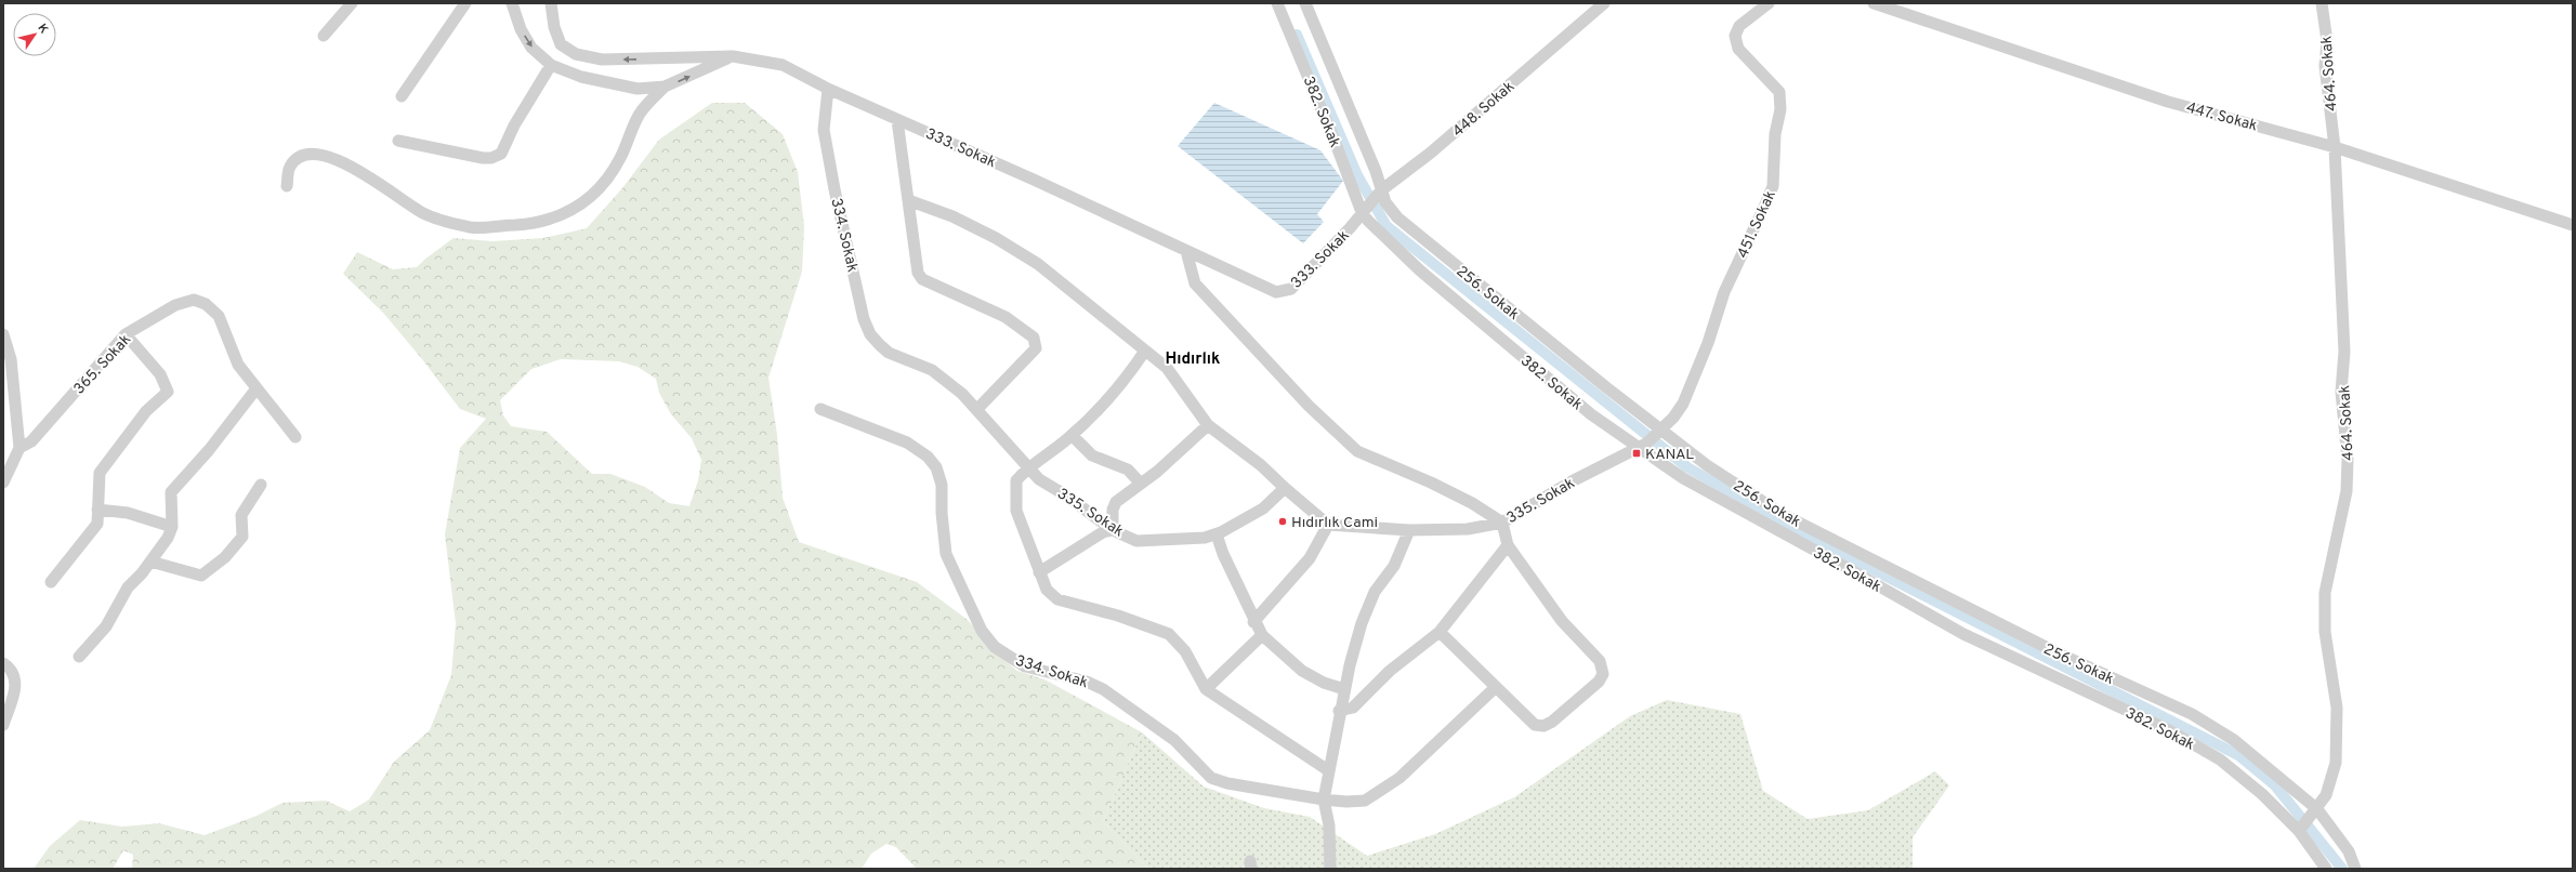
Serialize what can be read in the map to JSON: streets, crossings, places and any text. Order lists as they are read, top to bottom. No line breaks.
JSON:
{"streets":{"street":["464. Sokak","448. Sokak","382. Sokak","447. Sokak","333. Sokak","451. Sokak","334. Sokak","256. Sokak","365. Sokak","335. Sokak"]},"crossings":[["464. Sokak","382. Sokak"],["464. Sokak","447. Sokak"],["464. Sokak","256. Sokak"],["448. Sokak","382. Sokak"],["448. Sokak","333. Sokak"],["448. Sokak","256. Sokak"],["382. Sokak","333. Sokak"],["382. Sokak","451. Sokak"],["382. Sokak","335. Sokak"],["333. Sokak","334. Sokak"],["451. Sokak","256. Sokak"],["451. Sokak","335. Sokak"],["334. Sokak","335. Sokak"]],"districts":["Hıdırlık"],"places":{"transit":["KANAL"],"other":["Hıdırlık Cami"]},"north":"top right"}
